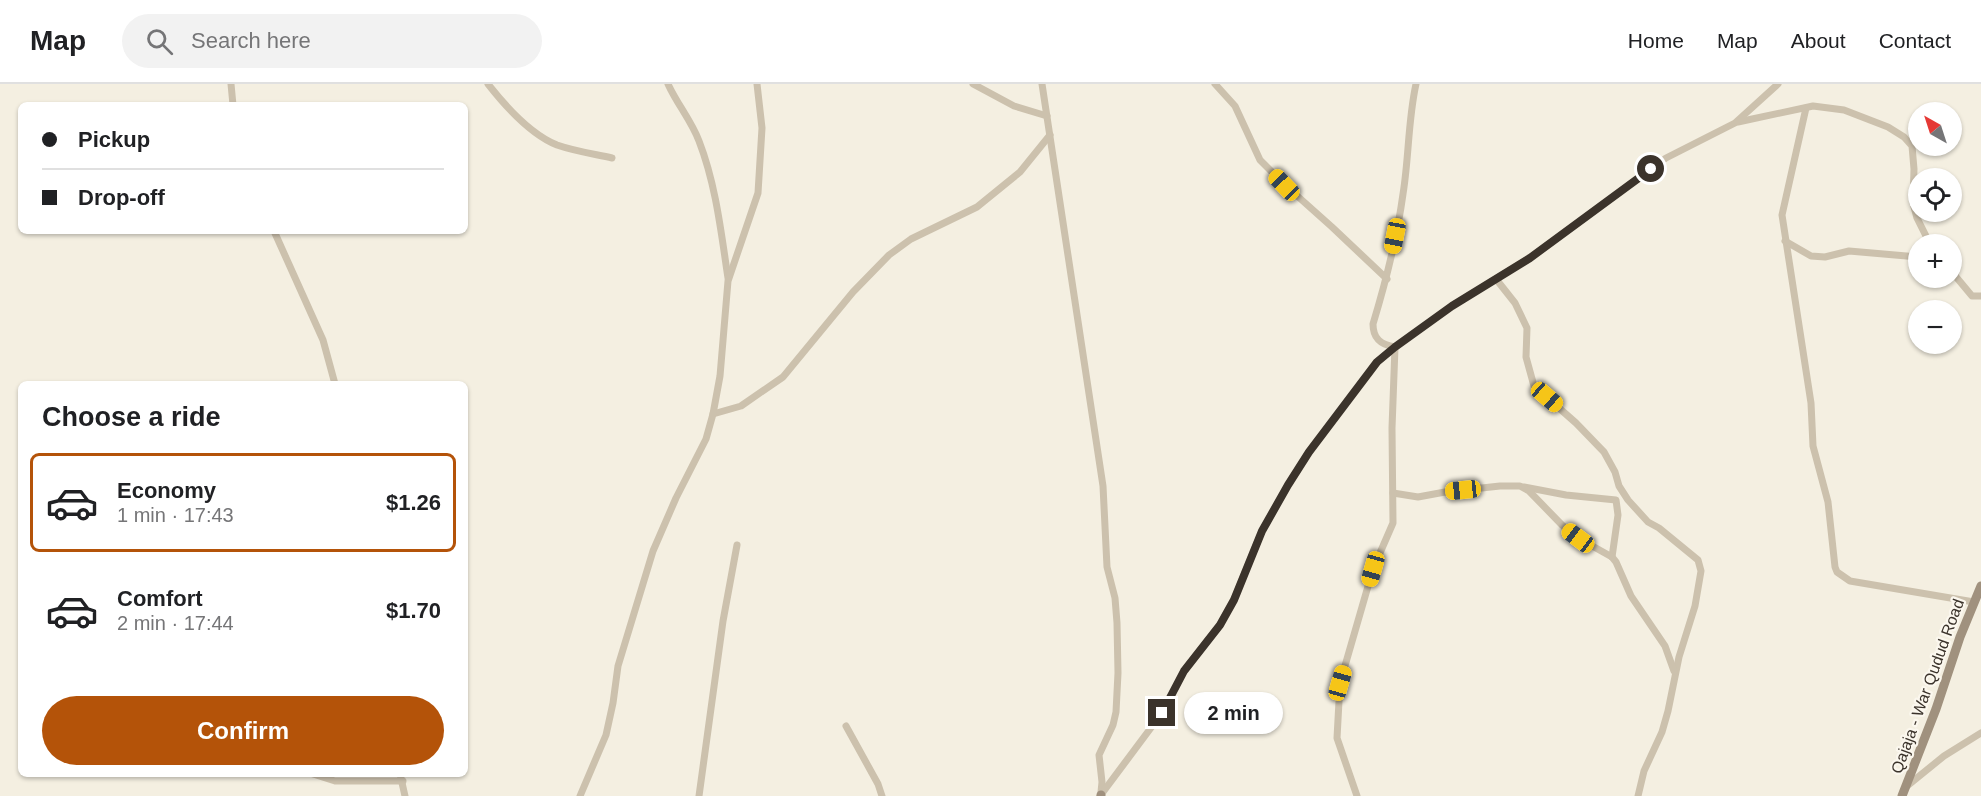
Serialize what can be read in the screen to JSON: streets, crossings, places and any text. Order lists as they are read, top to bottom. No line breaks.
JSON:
{"streets":{"street":["Qajaja - War Qudud Road"]},"north":"top left","page":{"header":"Map","search":"Search here","nav":["Home","Map","About","Contact"],"map_buttons":["+","−"],"banner":["Pickup","Drop-off"],"heading":"Choose a ride","list":[{"name":"Economy","note":"1 min · 17:43","value":"$1.26"},{"name":"Comfort","note":"2 min · 17:44","value":"$1.70"}],"buttons":"Confirm","bubble":"2 min"}}
